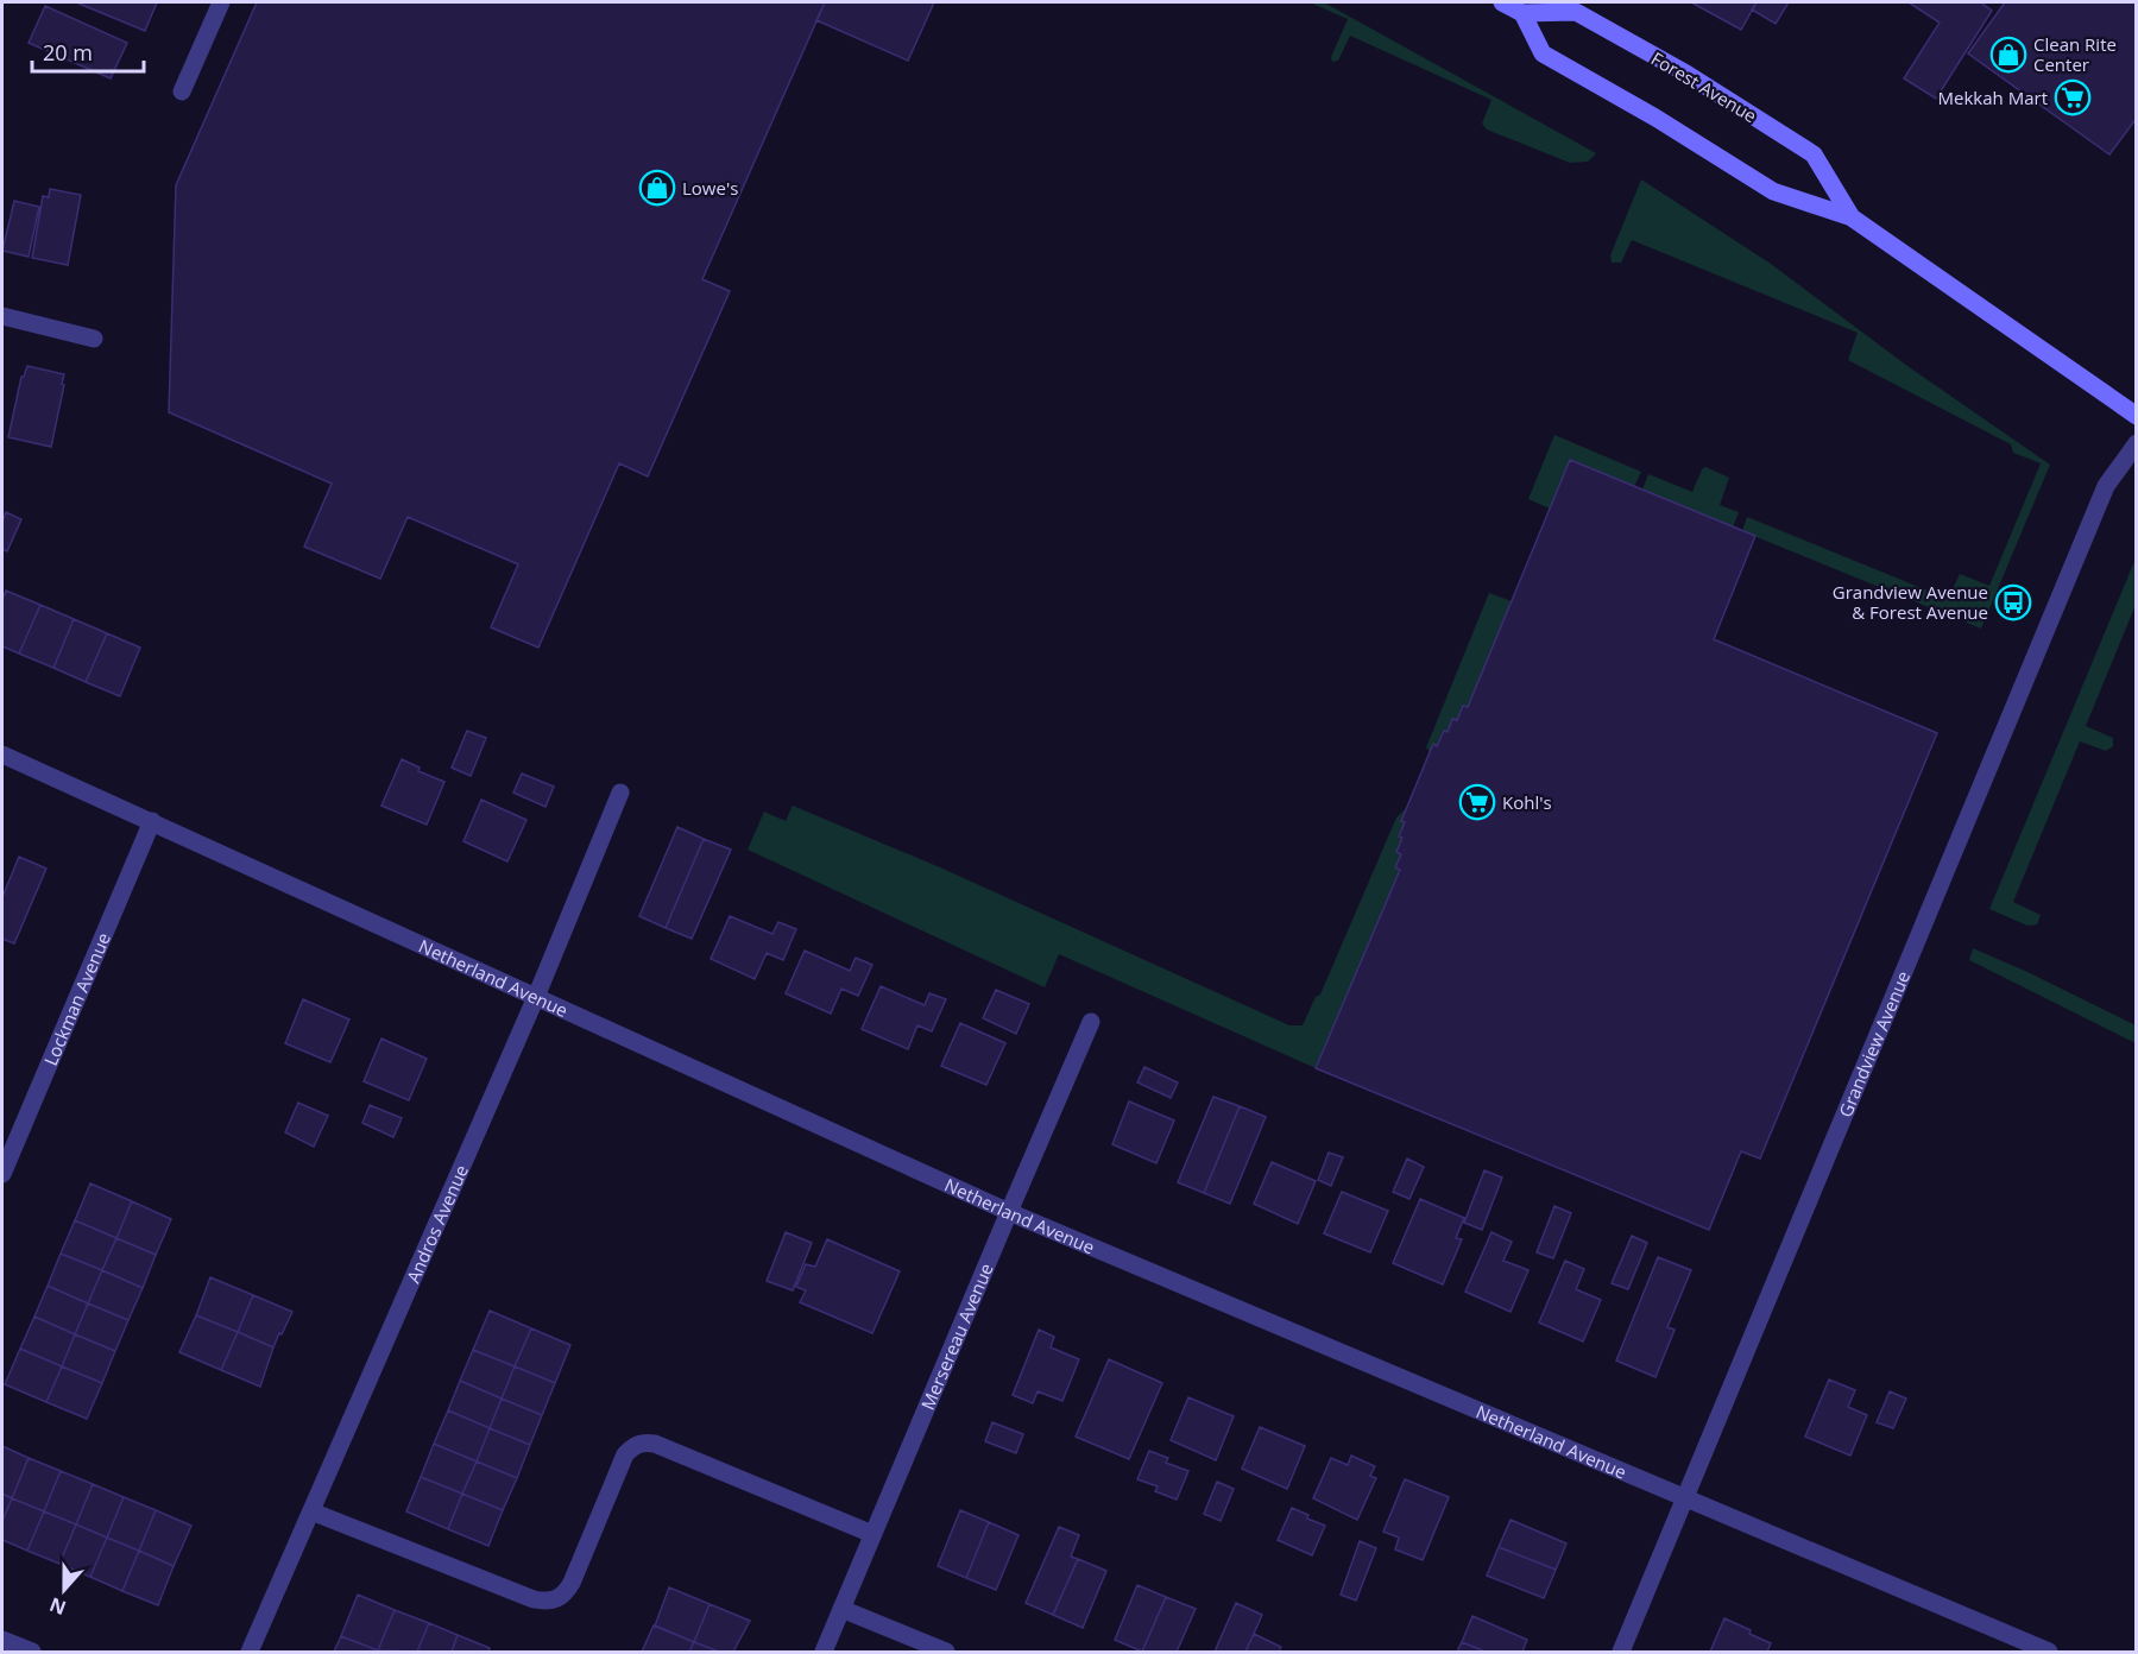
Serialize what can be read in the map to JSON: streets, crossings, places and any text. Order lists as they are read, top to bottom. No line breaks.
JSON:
{"streets":{"main road":["Forest Avenue"],"street":["Netherland Avenue","Lockman Avenue","Grandview Avenue","Andros Avenue","Mersereau Avenue"]},"crossings":[["Netherland Avenue","Lockman Avenue"],["Netherland Avenue","Grandview Avenue"],["Netherland Avenue","Andros Avenue"],["Netherland Avenue","Mersereau Avenue"]],"places":{"shop":["Clean Rite Center","Lowe's"],"supermarket":["Mekkah Mart","Kohl's"],"bus stop":["Grandview Avenue & Forest Avenue"]},"scale_bar":"20 m","north":"bottom"}
